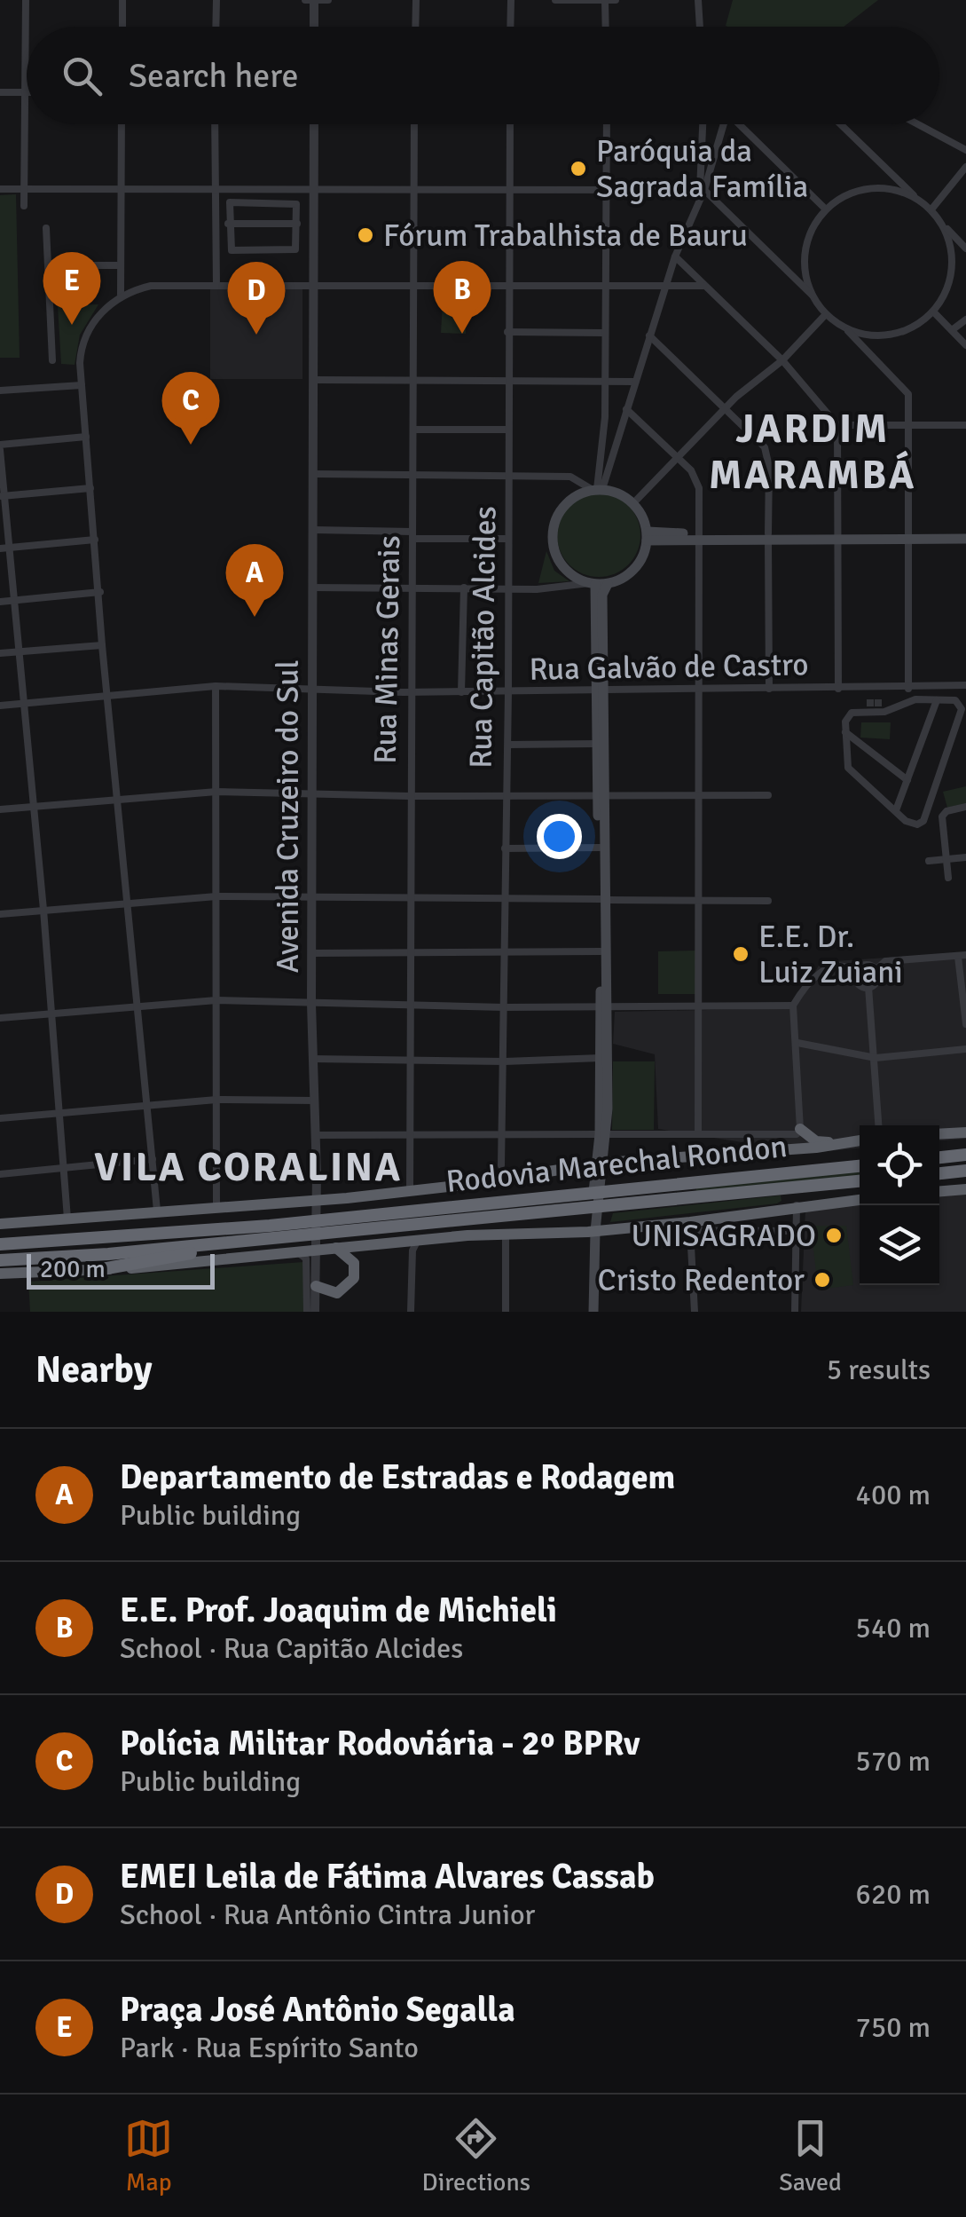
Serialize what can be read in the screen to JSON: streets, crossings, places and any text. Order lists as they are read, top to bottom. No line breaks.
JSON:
{"streets":{"highway":["Rodovia Marechal Rondon"],"street":["Rua Capitão Alcides","Rua Minas Gerais","Rua Galvão de Castro","Avenida Cruzeiro do Sul"]},"crossings":[["Rua Capitão Alcides","Rua Galvão de Castro"],["Rua Minas Gerais","Rua Galvão de Castro"],["Rua Galvão de Castro","Avenida Cruzeiro do Sul"]],"districts":["JARDIM MARAMBÁ","VILA CORALINA"],"places":["Paróquia da Sagrada Família","Fórum Trabalhista de Bauru","E.E. Dr. Luiz Zuiani","UNISAGRADO","Cristo Redentor"],"scale_bar":"200 m","page":{"search":"Search here","pins":["E","B","D","C","A"],"scale":"200 m","heading":["Nearby","5 results"],"list":[{"mark":"A","name":"Departamento de Estradas e Rodagem","note":"Public building","value":"400 m"},{"mark":"B","name":"E.E. Prof. Joaquim de Michieli","note":"School · Rua Capitão Alcides","value":"540 m"},{"mark":"C","name":"Polícia Militar Rodoviária - 2º BPRv","note":"Public building","value":"570 m"},{"mark":"D","name":"EMEI Leila de Fátima Alvares Cassab","note":"School · Rua Antônio Cintra Junior","value":"620 m"},{"mark":"E","name":"Praça José Antônio Segalla","note":"Park · Rua Espírito Santo","value":"750 m"}],"nav":["Map","Directions","Saved"]}}
